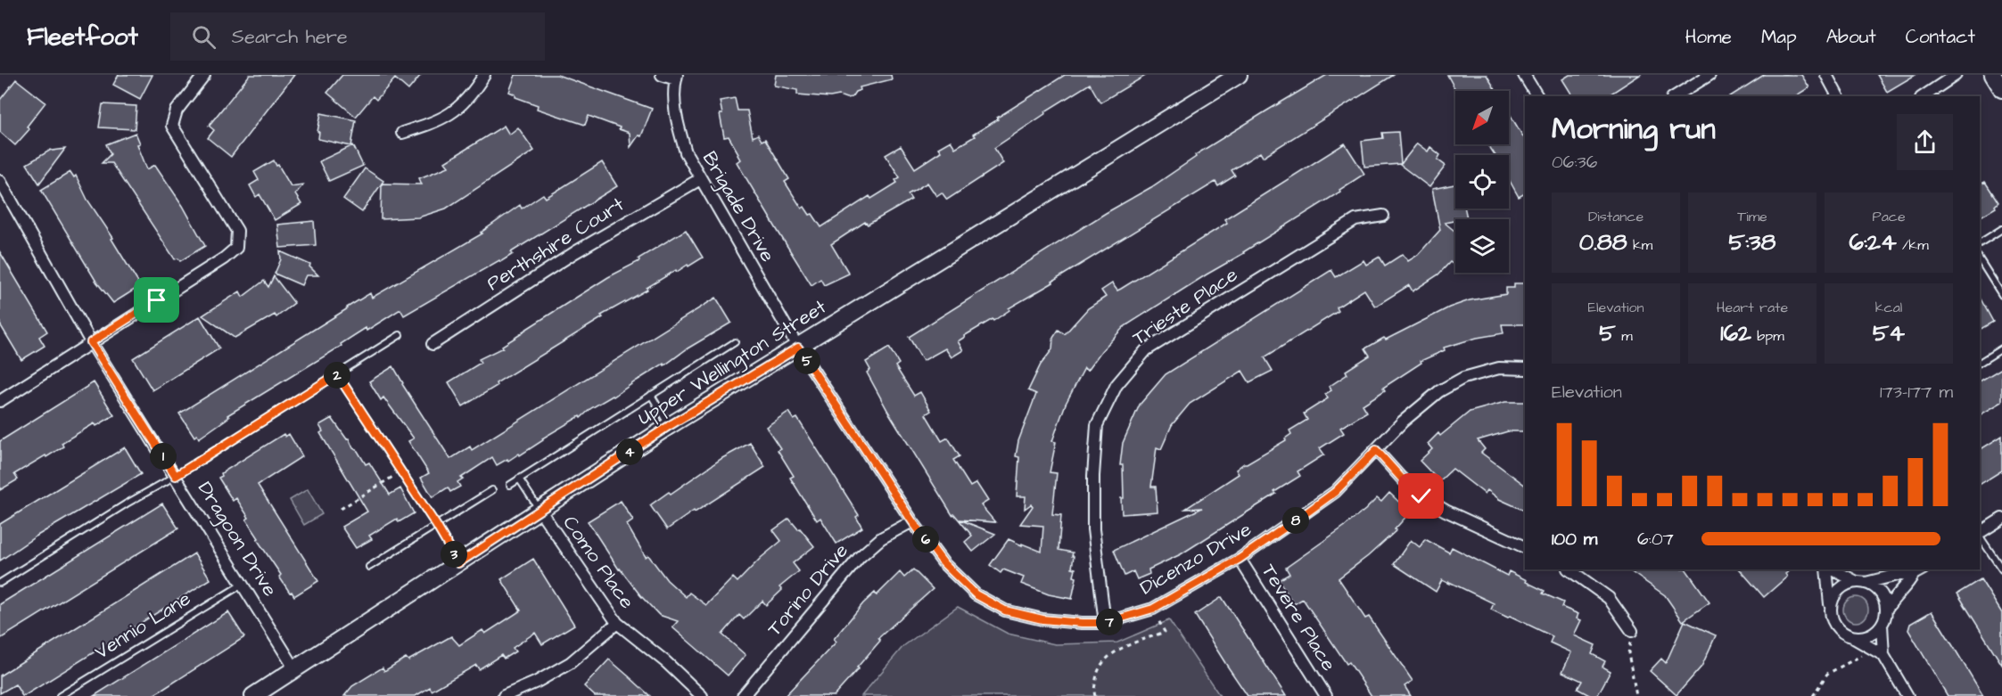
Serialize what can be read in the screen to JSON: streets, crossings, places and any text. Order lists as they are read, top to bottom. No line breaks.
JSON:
{"streets":{"main road":["Upper Wellington Street"],"street":["Brigade Drive","Perthshire Court","Trieste Place","Dragoon Drive","Dicenzo Drive","Como Place","Torino Drive","Tevere Place"],"lane":["Vennio Lane"]},"crossings":[["Brigade Drive","Perthshire Court"],["Brigade Drive","Upper Wellington Street"],["Brigade Drive","Dicenzo Drive"],["Trieste Place","Dicenzo Drive"],["Upper Wellington Street","Dragoon Drive"],["Upper Wellington Street","Dicenzo Drive"],["Upper Wellington Street","Como Place"],["Dragoon Drive","Vennio Lane"],["Dicenzo Drive","Torino Drive"],["Dicenzo Drive","Tevere Place"]],"north":"bottom left","page":{"header":"Fleetfoot","search":"Search here","nav":["Home","Map","About","Contact"],"heading":["Morning run","06:36"],"stats":[["Distance","0.88 km"],["Time","5:38"],["Pace","6:24 /km"],["Elevation","5 m"],["Heart rate","162 bpm"],["kcal","54"]],"pins":["5","2","4","1","8","6","3","7"],"chart":["Elevation","173–177 m"],"list":[{"name":"100 m","note":"6:07"}]}}
